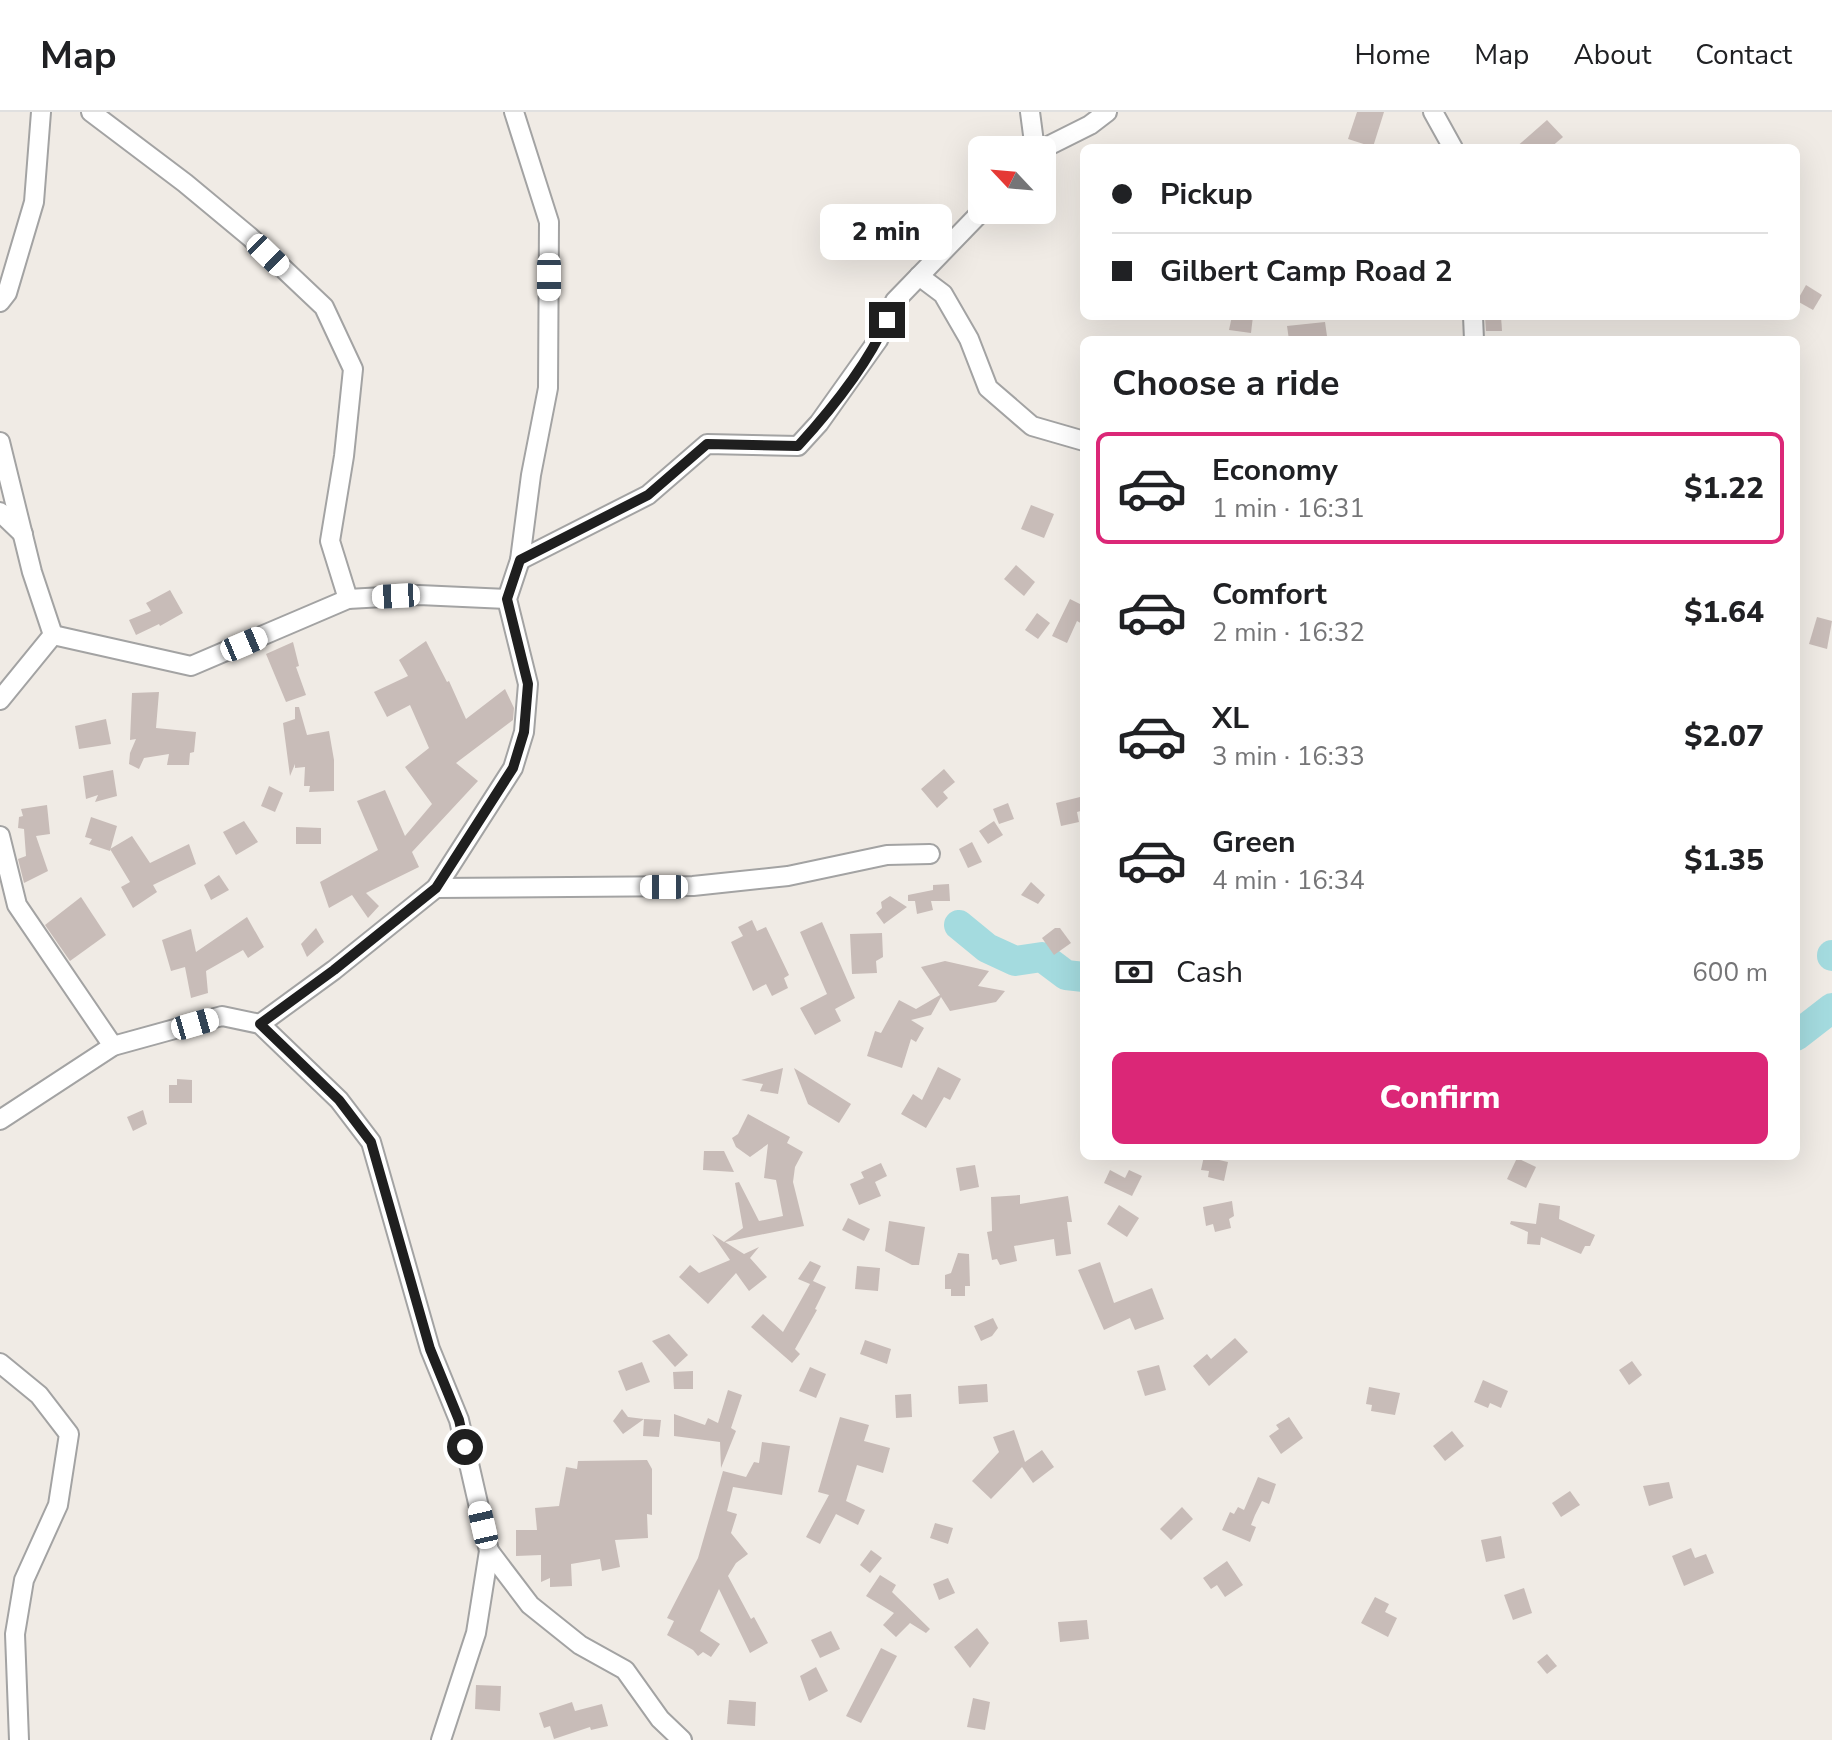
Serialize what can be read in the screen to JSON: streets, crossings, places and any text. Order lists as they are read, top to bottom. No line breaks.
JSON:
{"north":"top left","page":{"header":"Map","nav":["Home","Map","About","Contact"],"banner":["Pickup","Gilbert Camp Road 2"],"bubble":"2 min","heading":"Choose a ride","list":[{"name":"Economy","note":"1 min · 16:31","value":"$1.22"},{"name":"Comfort","note":"2 min · 16:32","value":"$1.64"},{"name":"XL","note":"3 min · 16:33","value":"$2.07"},{"name":"Green","note":"4 min · 16:34","value":"$1.35"}],"pay":["Cash","600 m"],"buttons":"Confirm"}}
